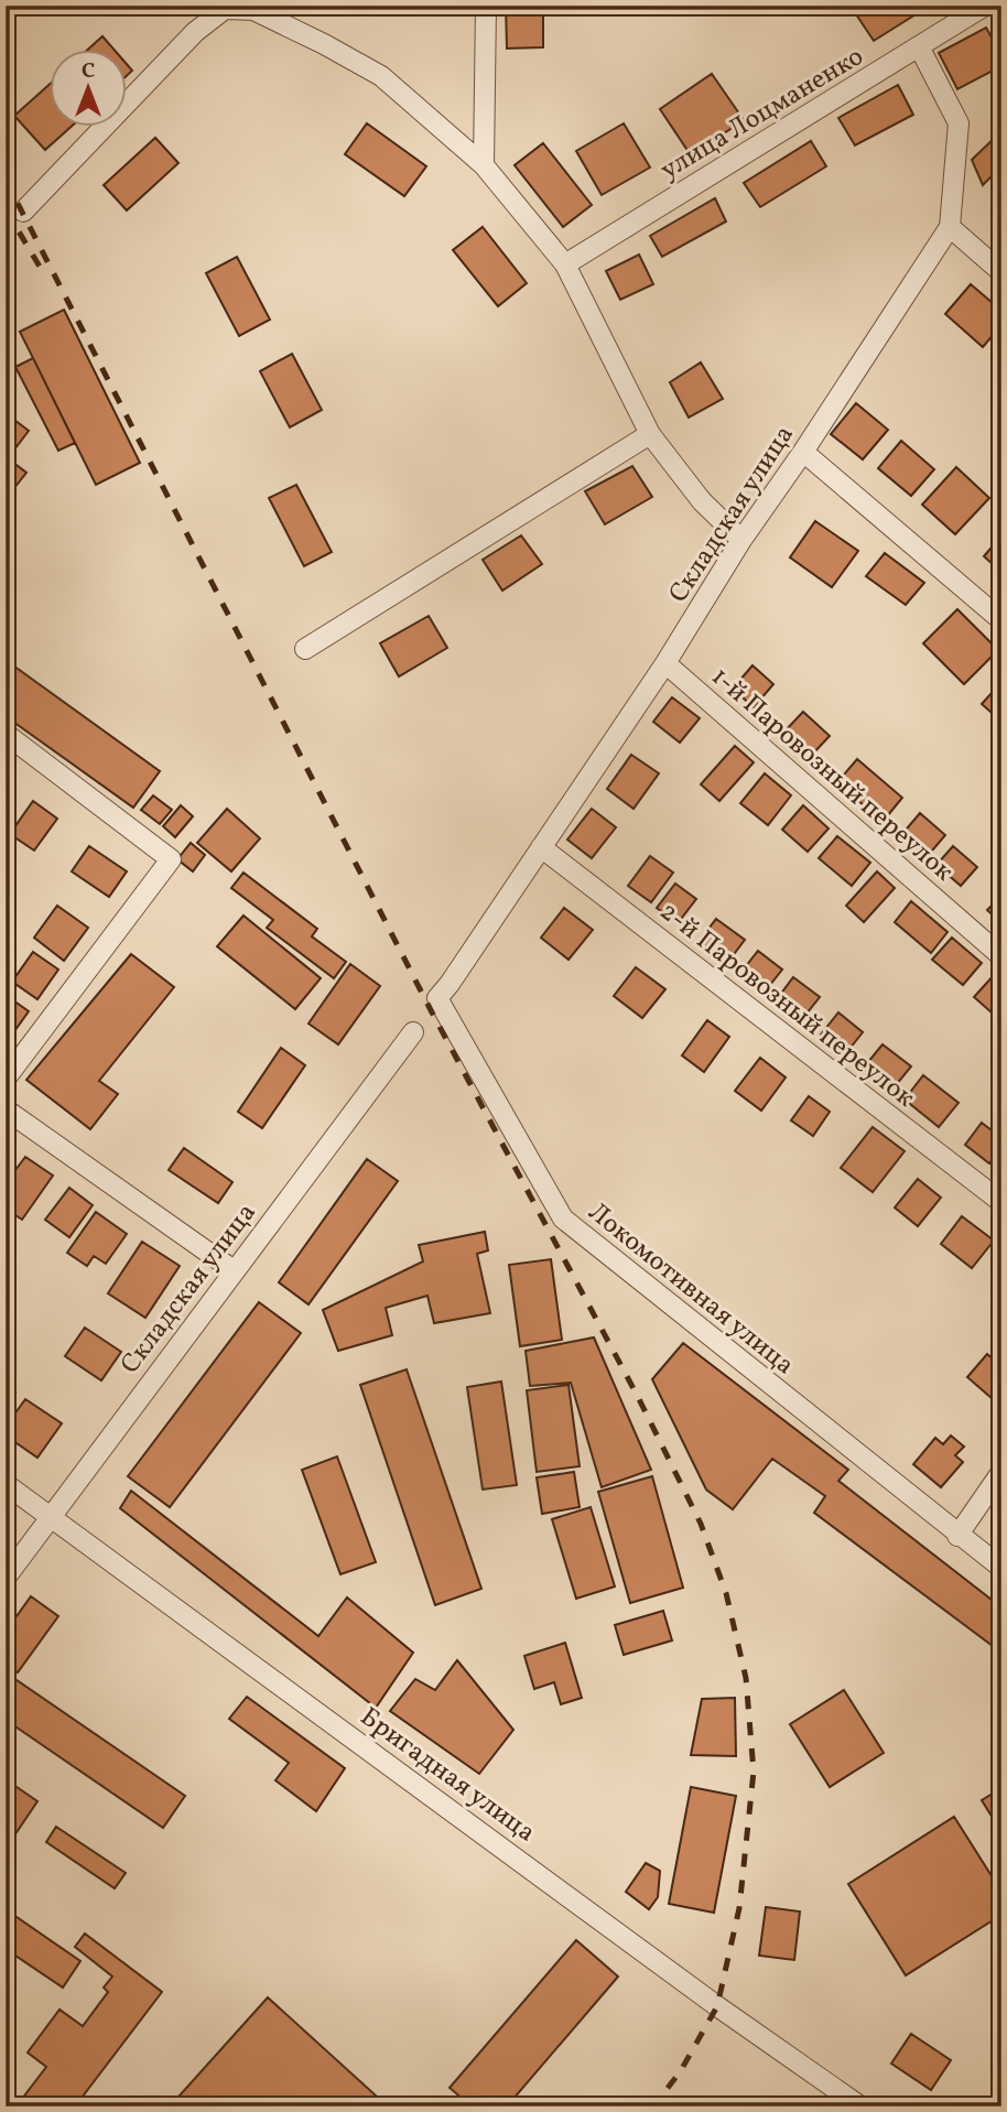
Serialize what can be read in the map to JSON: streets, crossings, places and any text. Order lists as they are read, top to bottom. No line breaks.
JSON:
{"streets":{"street":["улица Лоцманенко","Складская улица","1-й Паровозный переулок","2-й Паровозный переулок","Локомотивная улица","Бригадная улица"]},"crossings":[["улица Лоцманенко","Складская улица"],["Складская улица","1-й Паровозный переулок"],["Складская улица","2-й Паровозный переулок"],["Складская улица","Локомотивная улица"],["Складская улица","Бригадная улица"]],"north":"top"}
